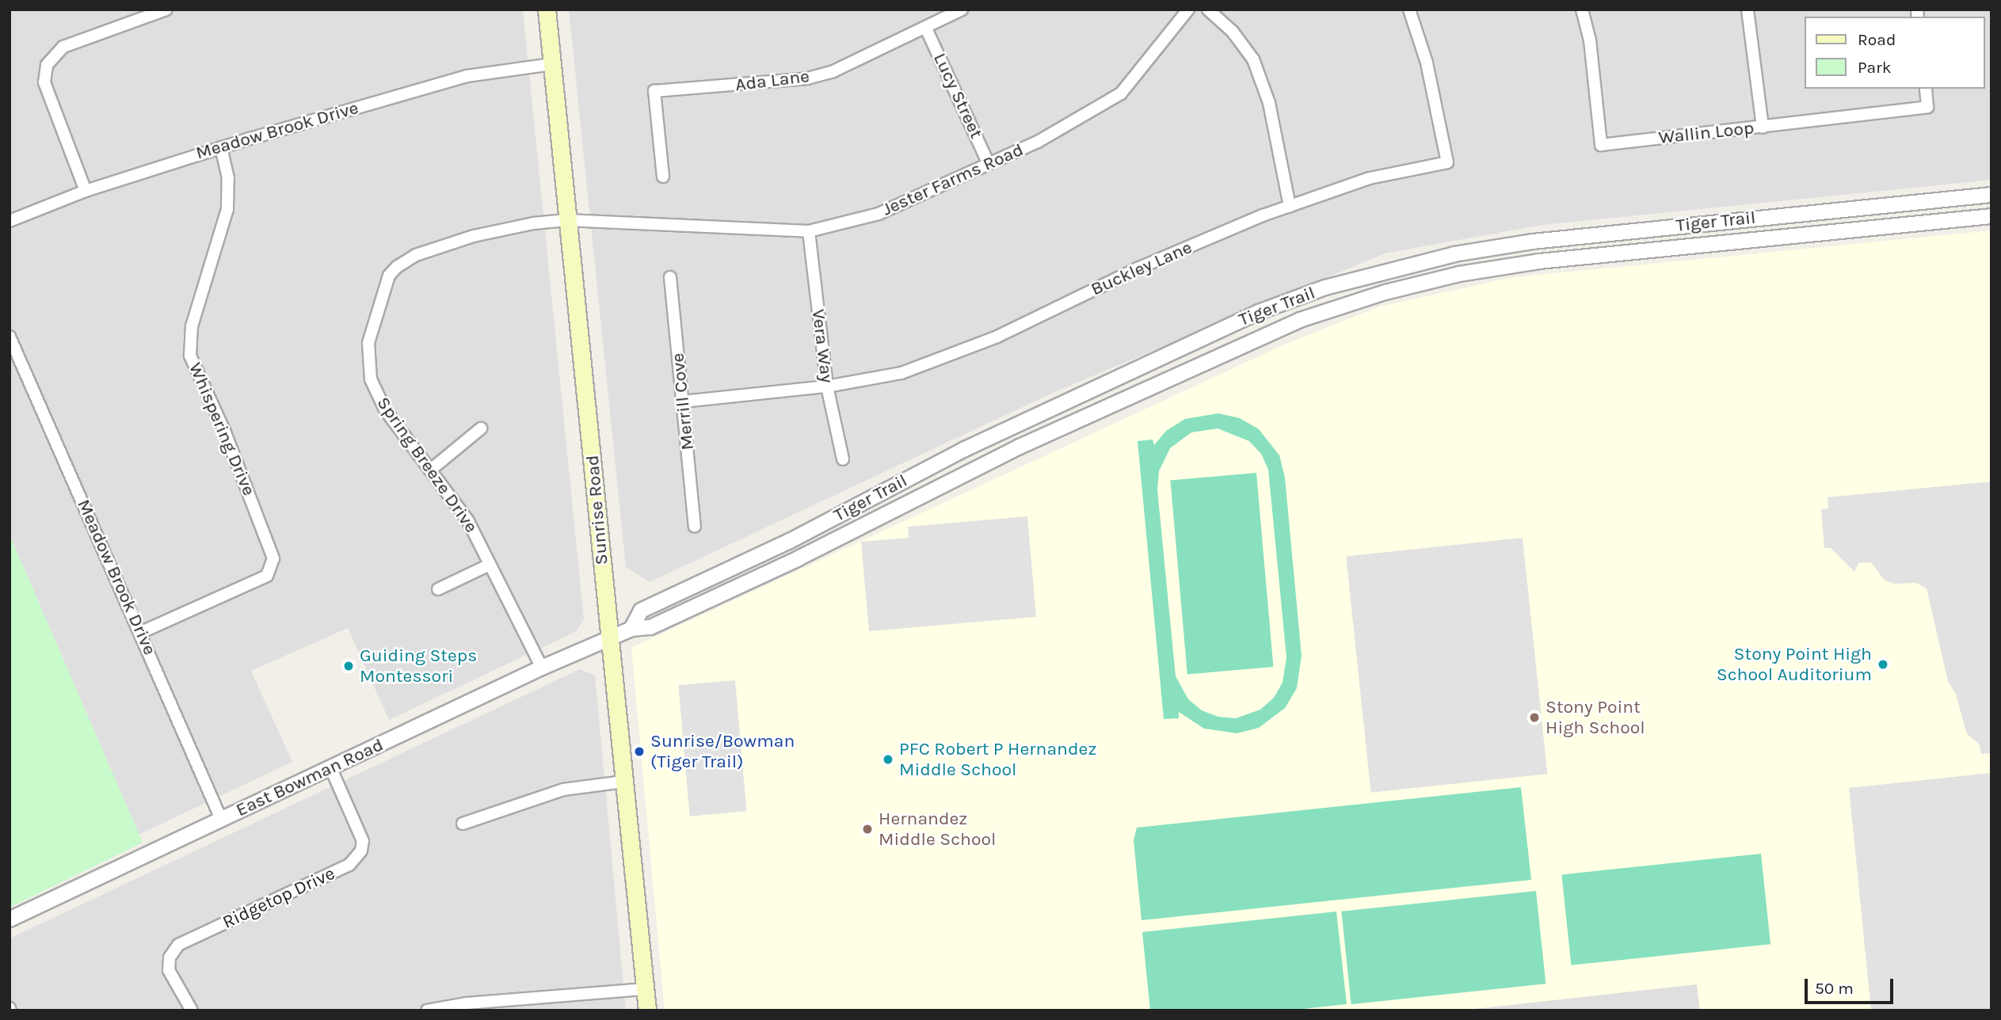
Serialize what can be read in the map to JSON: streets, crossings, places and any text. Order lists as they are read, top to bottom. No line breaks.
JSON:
{"streets":{"main road":["Sunrise Road"],"street":["Ada Lane","Lucy Street","Meadow Brook Drive","Wallin Loop","Jester Farms Road","Tiger Trail","Buckley Lane","Vera Way","Merrill Cove","Whispering Drive","Spring Breeze Drive","East Bowman Road","Ridgetop Drive"]},"crossings":[["Ada Lane","Lucy Street"],["Lucy Street","Jester Farms Road"],["Meadow Brook Drive","Whispering Drive"],["Meadow Brook Drive","Sunrise Road"],["Meadow Brook Drive","East Bowman Road"],["Jester Farms Road","Vera Way"],["Jester Farms Road","Spring Breeze Drive"],["Jester Farms Road","Sunrise Road"],["Tiger Trail","Sunrise Road"],["Tiger Trail","East Bowman Road"],["Buckley Lane","Vera Way"],["Buckley Lane","Merrill Cove"],["Spring Breeze Drive","Sunrise Road"],["Spring Breeze Drive","East Bowman Road"],["Sunrise Road","East Bowman Road"],["East Bowman Road","Ridgetop Drive"]],"places":["Stony Point High School Auditorium","Guiding Steps Montessori","Stony Point High School","Sunrise/Bowman (Tiger Trail)","PFC Robert P Hernandez Middle School","Hernandez Middle School"],"legend":["Road","Park"],"scale_bar":"50 m"}
